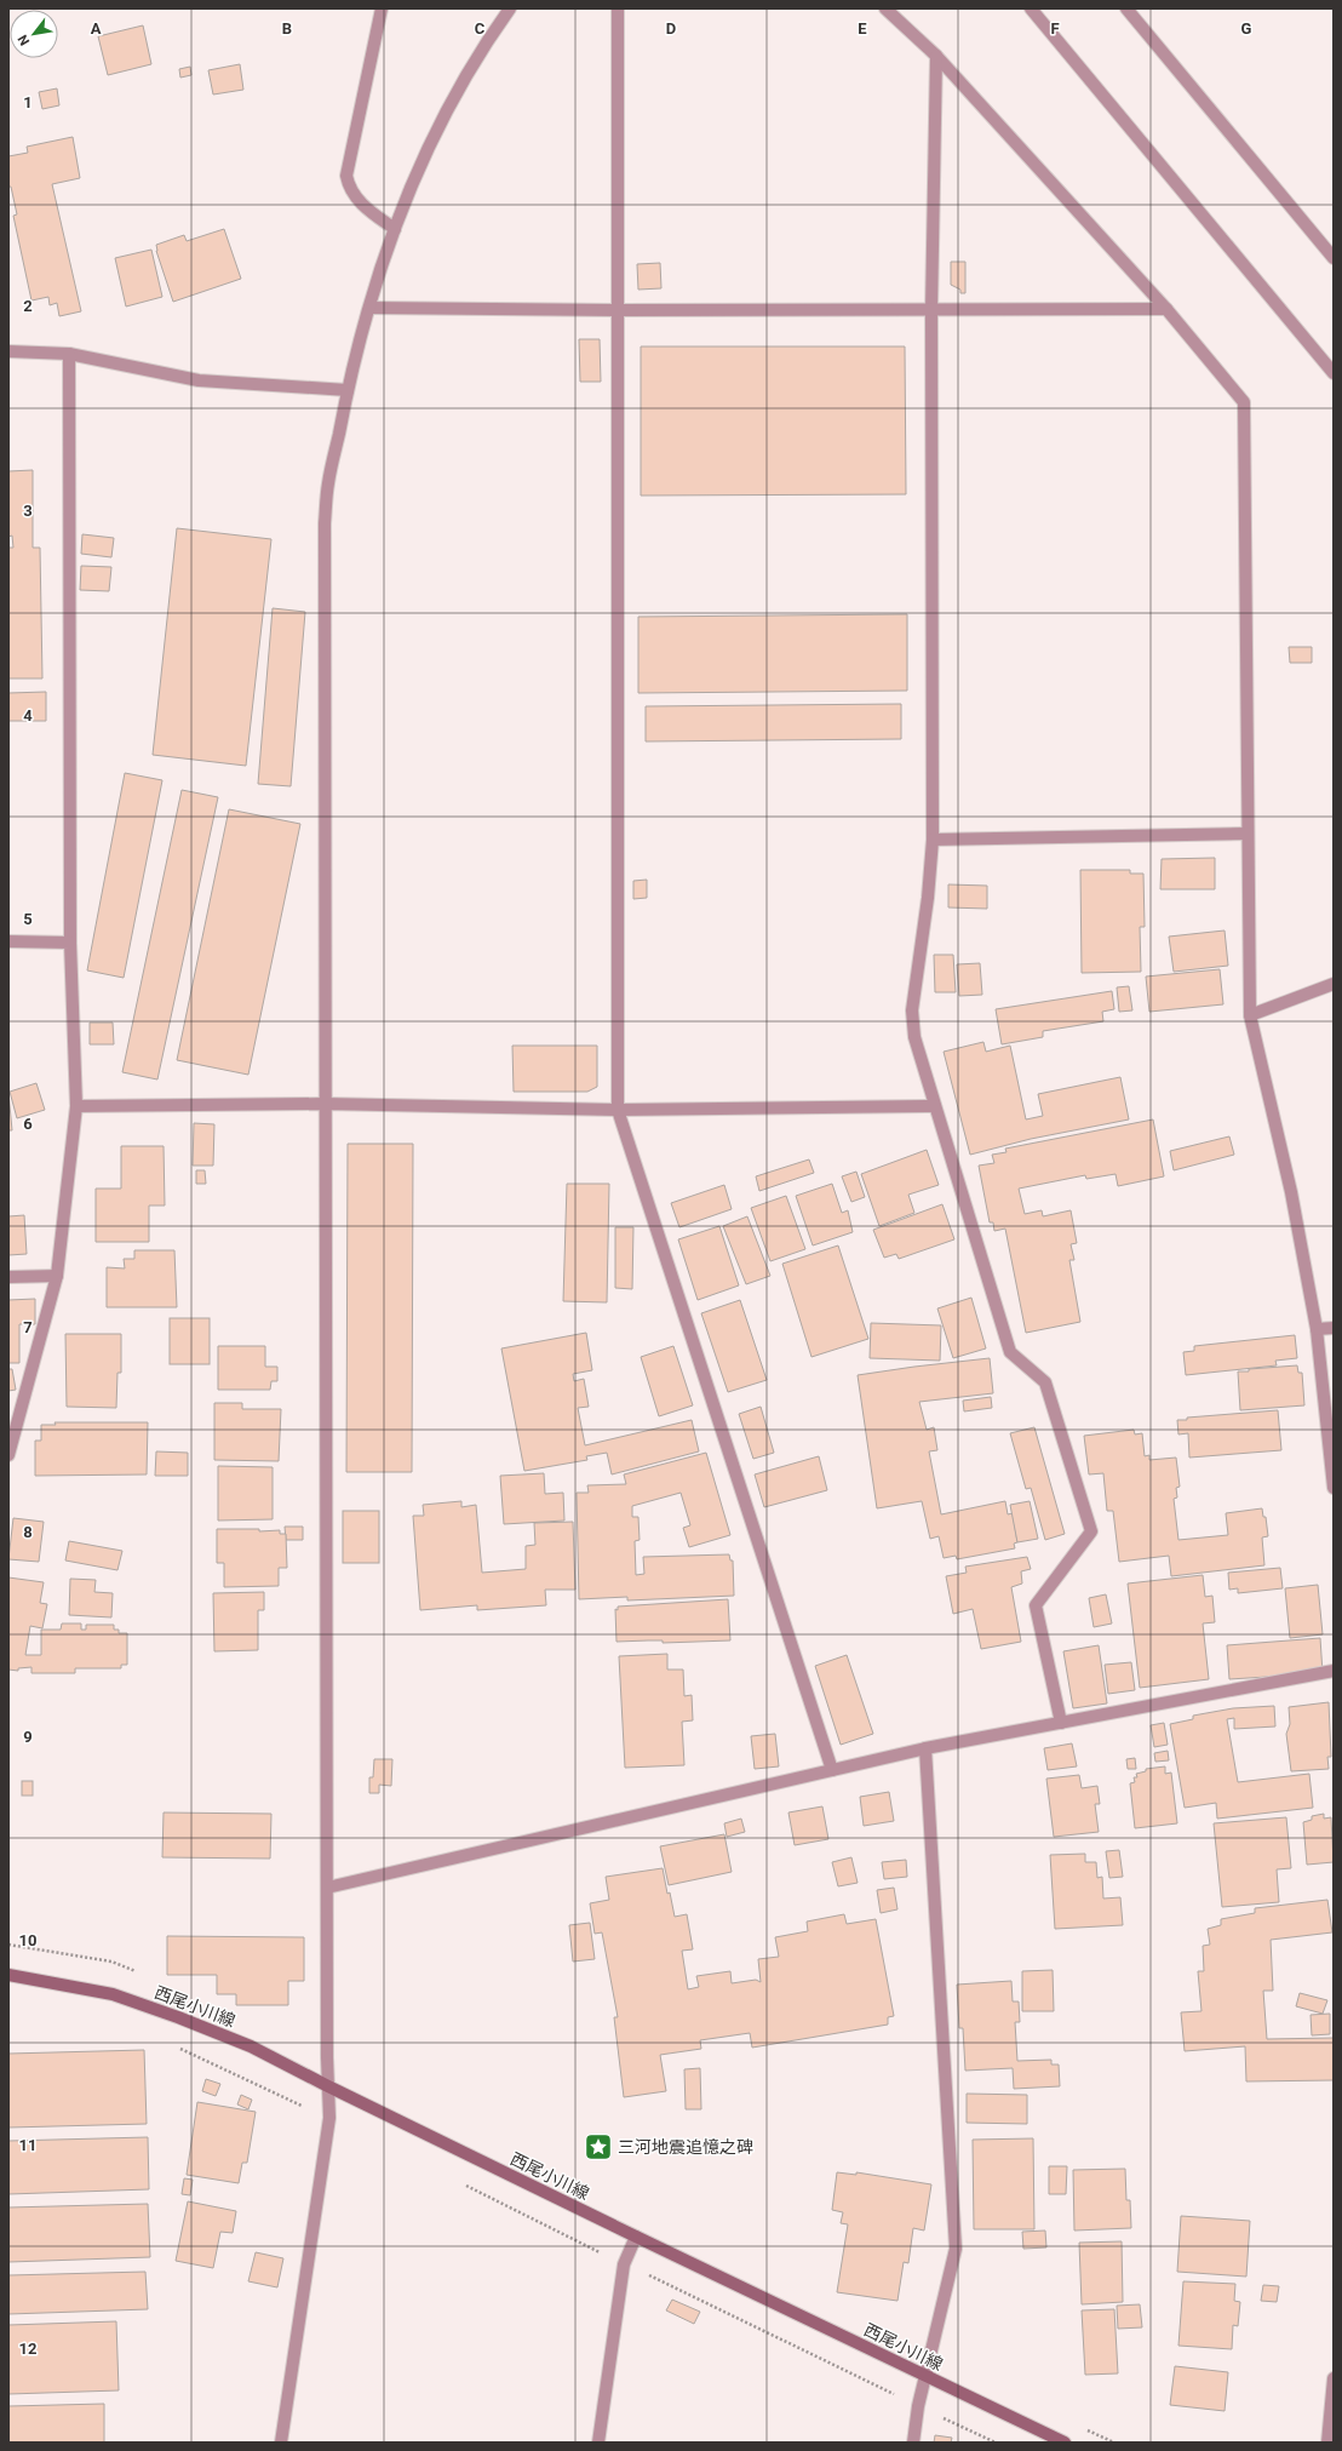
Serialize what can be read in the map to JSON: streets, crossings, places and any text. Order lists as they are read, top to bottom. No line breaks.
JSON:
{"streets":{"main road":["西尾小川線"]},"places":{"place":["三河地震追憶之碑"]},"north":"bottom left","grid":{"columns":["A","B","C","D","E","F","G"],"rows":["1","2","3","4","5","6","7","8","9","10","11","12"]}}
